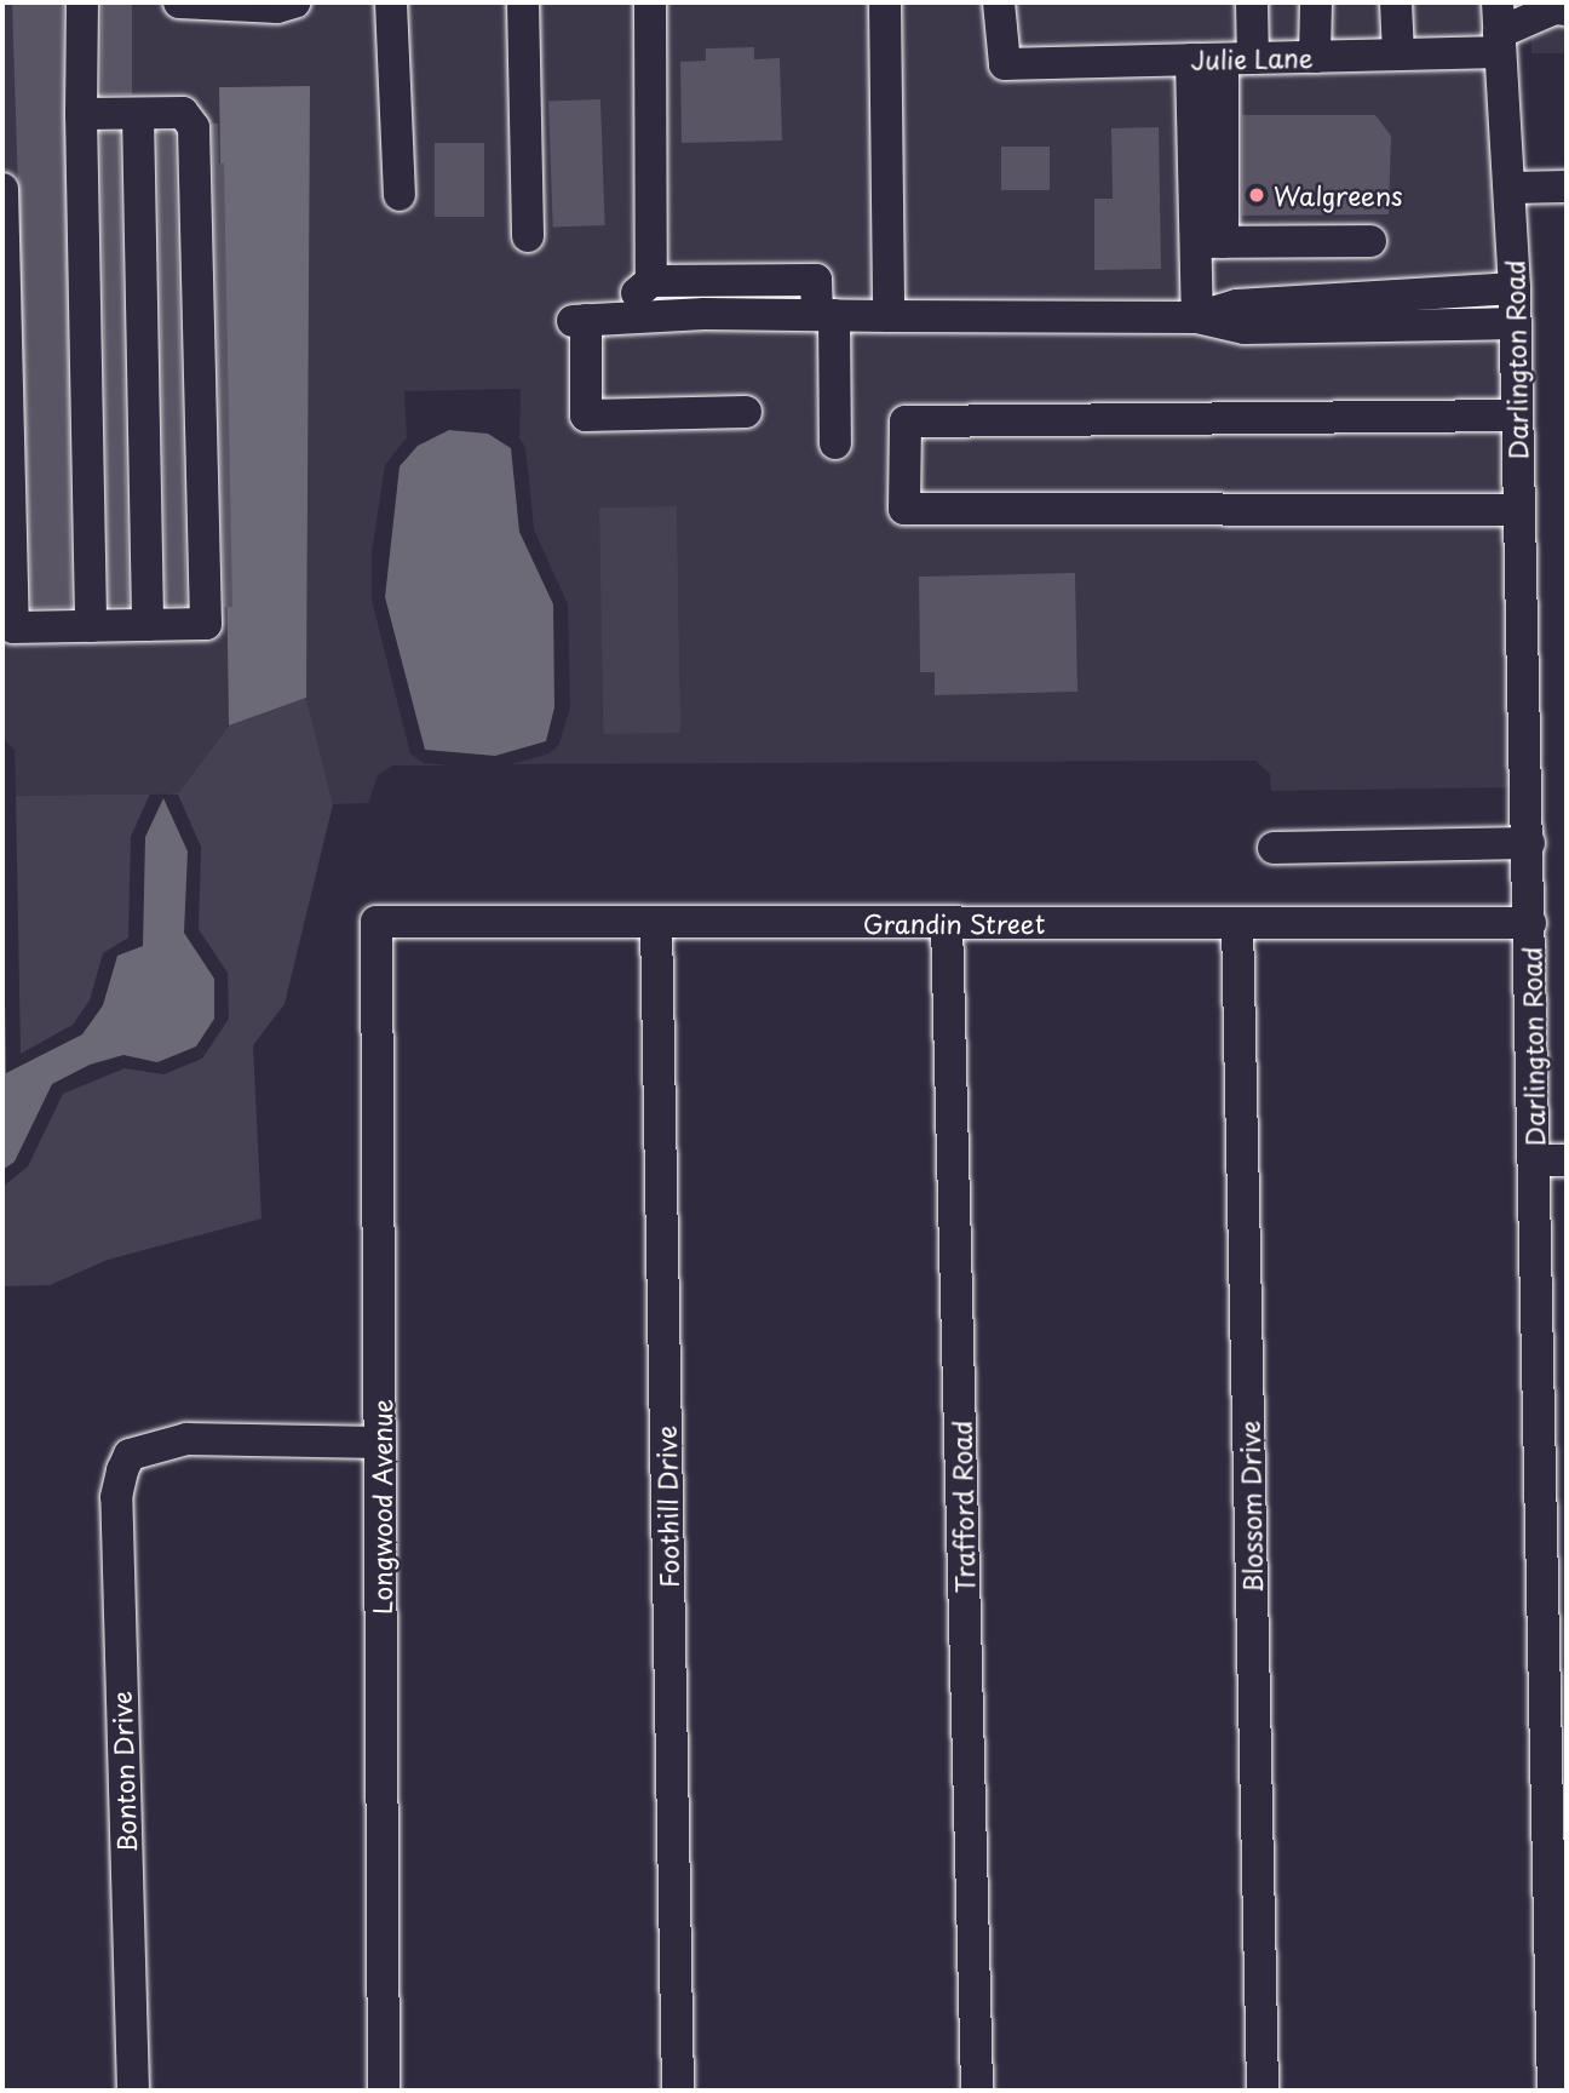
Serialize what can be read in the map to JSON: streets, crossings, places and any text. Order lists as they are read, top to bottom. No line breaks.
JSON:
{"streets":{"street":["Julie Lane","Darlington Road","Grandin Street","Longwood Avenue","Foothill Drive","Trafford Road","Blossom Drive","Bonton Drive"]},"crossings":[["Julie Lane","Darlington Road"],["Darlington Road","Grandin Street"],["Grandin Street","Longwood Avenue"],["Grandin Street","Foothill Drive"],["Grandin Street","Trafford Road"],["Grandin Street","Blossom Drive"],["Longwood Avenue","Bonton Drive"]],"places":["Walgreens"]}
